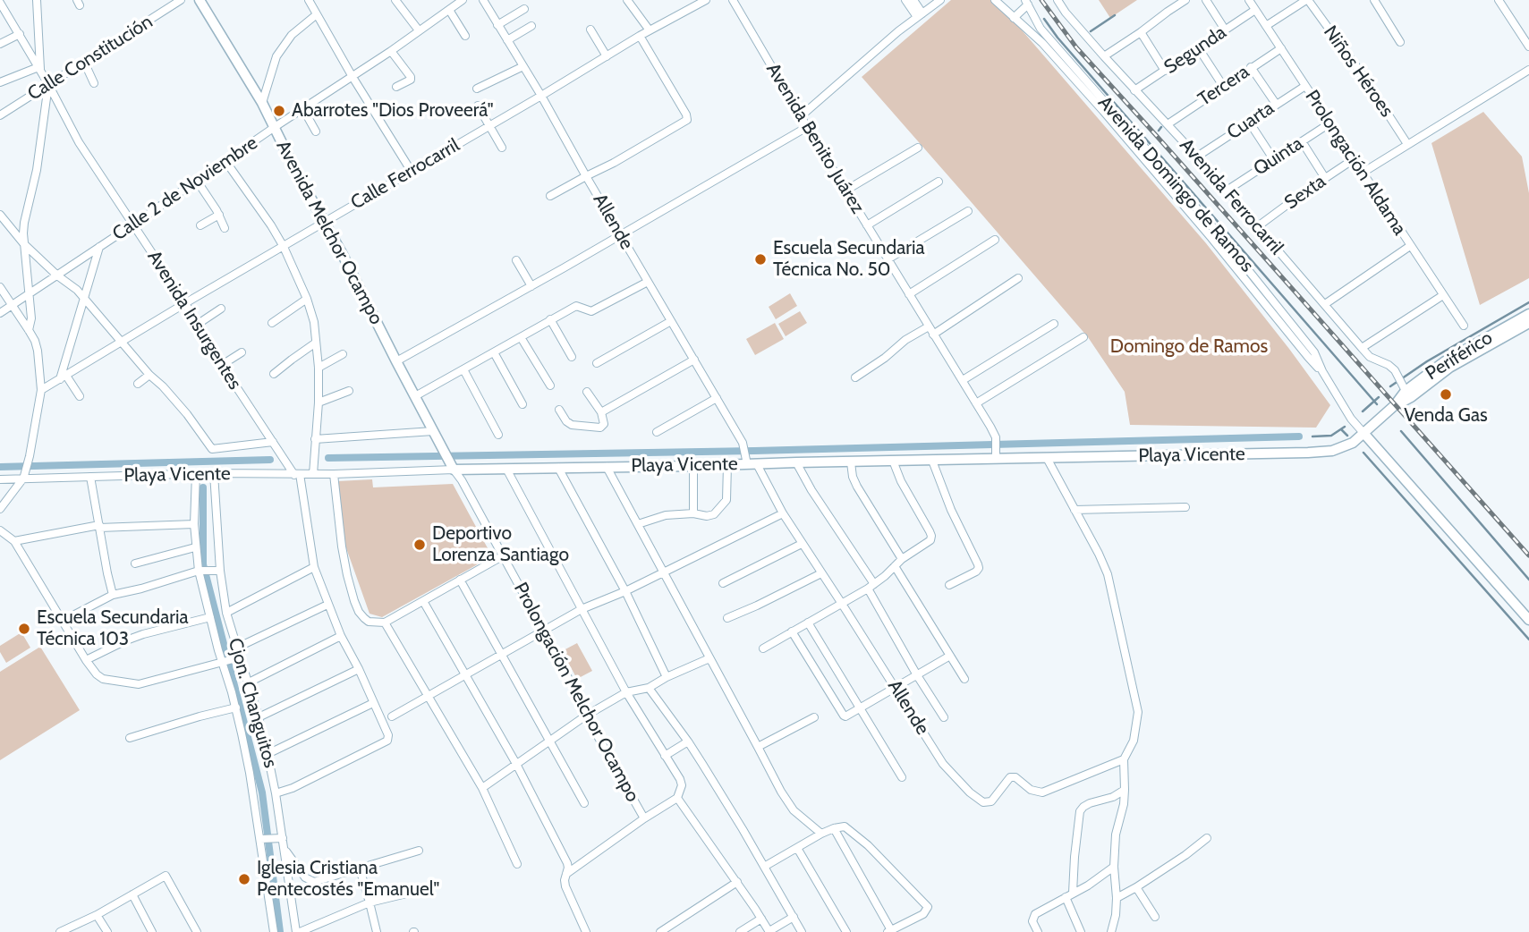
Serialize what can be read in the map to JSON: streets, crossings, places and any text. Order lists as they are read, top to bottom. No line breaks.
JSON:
{"streets":{"main road":["Avenida Melchor Ocampo","Periférico","Playa Vicente"],"street":["Segunda","Calle Constitución","Niños Héroes","Tercera","Cuarta","Avenida Benito Juárez","Quinta","Prolongación Aldama","Calle Ferrocarril","Avenida Domingo de Ramos","Calle 2 de Noviembre","Sexta","Avenida Ferrocarril","Allende","Avenida Insurgentes","Prolongación Melchor Ocampo","Cjon. Changuitos"]},"crossings":[["Segunda","Prolongación Aldama"],["Segunda","Avenida Ferrocarril"],["Calle Constitución","Avenida Insurgentes"],["Tercera","Prolongación Aldama"],["Tercera","Avenida Ferrocarril"],["Cuarta","Prolongación Aldama"],["Cuarta","Avenida Ferrocarril"],["Avenida Benito Juárez","Playa Vicente"],["Quinta","Prolongación Aldama"],["Quinta","Avenida Ferrocarril"],["Prolongación Aldama","Sexta"],["Calle Ferrocarril","Allende"],["Calle Ferrocarril","Avenida Melchor Ocampo"],["Calle Ferrocarril","Avenida Insurgentes"],["Avenida Domingo de Ramos","Periférico"],["Avenida Domingo de Ramos","Playa Vicente"],["Calle 2 de Noviembre","Avenida Melchor Ocampo"],["Calle 2 de Noviembre","Avenida Insurgentes"],["Sexta","Avenida Ferrocarril"],["Avenida Ferrocarril","Periférico"],["Allende","Playa Vicente"],["Avenida Melchor Ocampo","Playa Vicente"],["Avenida Melchor Ocampo","Prolongación Melchor Ocampo"],["Avenida Insurgentes","Playa Vicente"],["Periférico","Playa Vicente"],["Playa Vicente","Prolongación Melchor Ocampo"],["Playa Vicente","Cjon. Changuitos"]],"parks":["Domingo de Ramos"],"places":["Abarrotes \"Dios Proveerá\"","Escuela Secundaria Técnica No. 50","Venda Gas","Deportivo Lorenza Santiago","Escuela Secundaria Técnica 103","Iglesia Cristiana Pentecostés \"Emanuel\""]}
